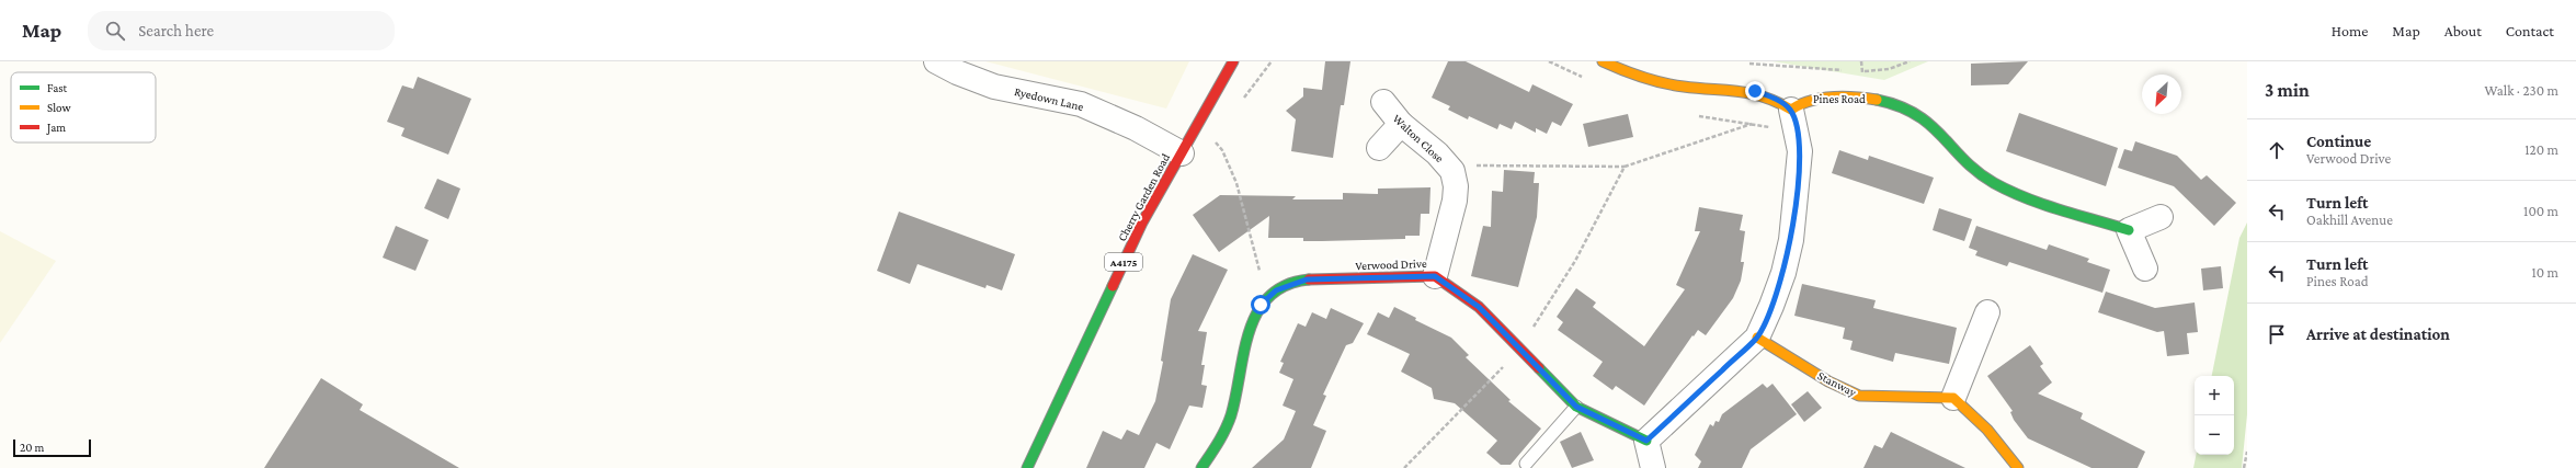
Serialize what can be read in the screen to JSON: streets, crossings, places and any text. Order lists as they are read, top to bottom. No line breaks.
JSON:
{"streets":{"street":["Ryedown Lane","Pines Road","Walton Close","Cherry Garden Road","A4175","Verwood Drive","Stanway"]},"crossings":[["Ryedown Lane","Cherry Garden Road"],["Walton Close","Verwood Drive"]],"legend":["Fast","Slow","Jam"],"scale_bar":"20 m","north":"bottom left","page":{"header":"Map","search":"Search here","nav":["Home","Map","About","Contact"],"heading":["3 min","Walk · 230 m"],"list":[["Continue","Verwood Drive","120 m"],["Turn left","Oakhill Avenue","100 m"],["Turn left","Pines Road","10 m"],"Arrive at destination"],"map_buttons":["+","−"],"scale":"20 m"}}
